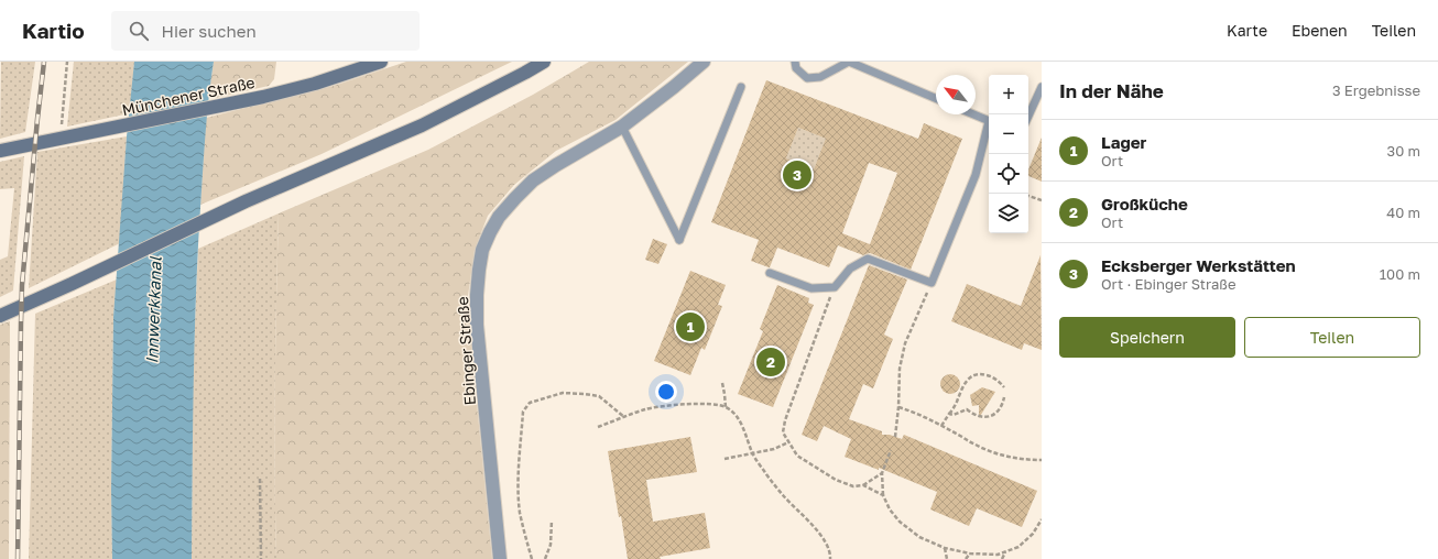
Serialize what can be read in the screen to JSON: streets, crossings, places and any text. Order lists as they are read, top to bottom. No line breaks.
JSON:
{"streets":{"main road":["Münchener Straße"],"street":["Ebinger Straße"]},"water":["Innwerkkanal"],"north":"top left","page":{"header":"Kartio","search":"Hier suchen","nav":["Karte","Ebenen","Teilen"],"heading":["In der Nähe","3 Ergebnisse"],"map_buttons":["+","−"],"list":[{"mark":"1","name":"Lager","note":"Ort","value":"30 m"},{"mark":"2","name":"Großküche","note":"Ort","value":"40 m"},{"mark":"3","name":"Ecksberger Werkstätten","note":"Ort · Ebinger Straße","value":"100 m"}],"pins":["3","1","2"],"buttons":["Speichern","Teilen"]}}
